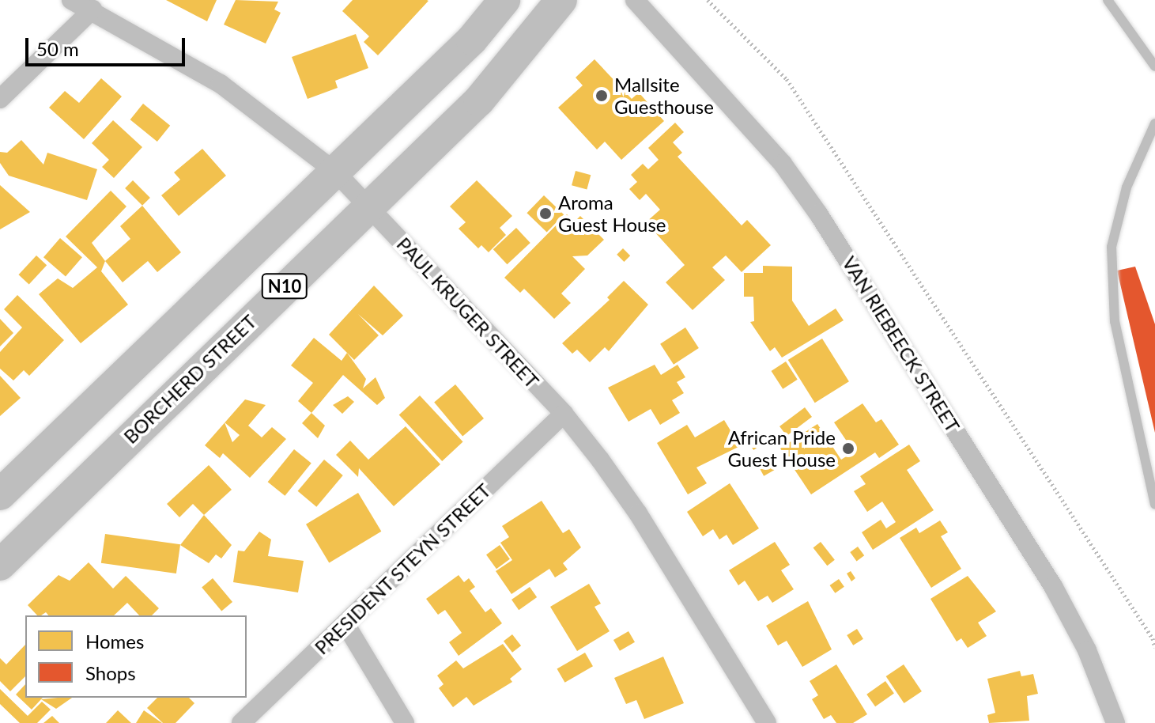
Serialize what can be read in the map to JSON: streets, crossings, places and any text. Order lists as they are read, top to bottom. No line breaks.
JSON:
{"streets":{"highway":["N10","BORCHERD STREET"],"street":["PAUL KRUGER STREET","VAN RIEBEECK STREET","PRESIDENT STEYN STREET"]},"crossings":[["N10","PAUL KRUGER STREET"],["PAUL KRUGER STREET","BORCHERD STREET"],["PAUL KRUGER STREET","PRESIDENT STEYN STREET"]],"places":["Mallsite Guesthouse","Aroma Guest House","African Pride Guest House"],"legend":["Homes","Shops"],"scale_bar":"50 m"}
